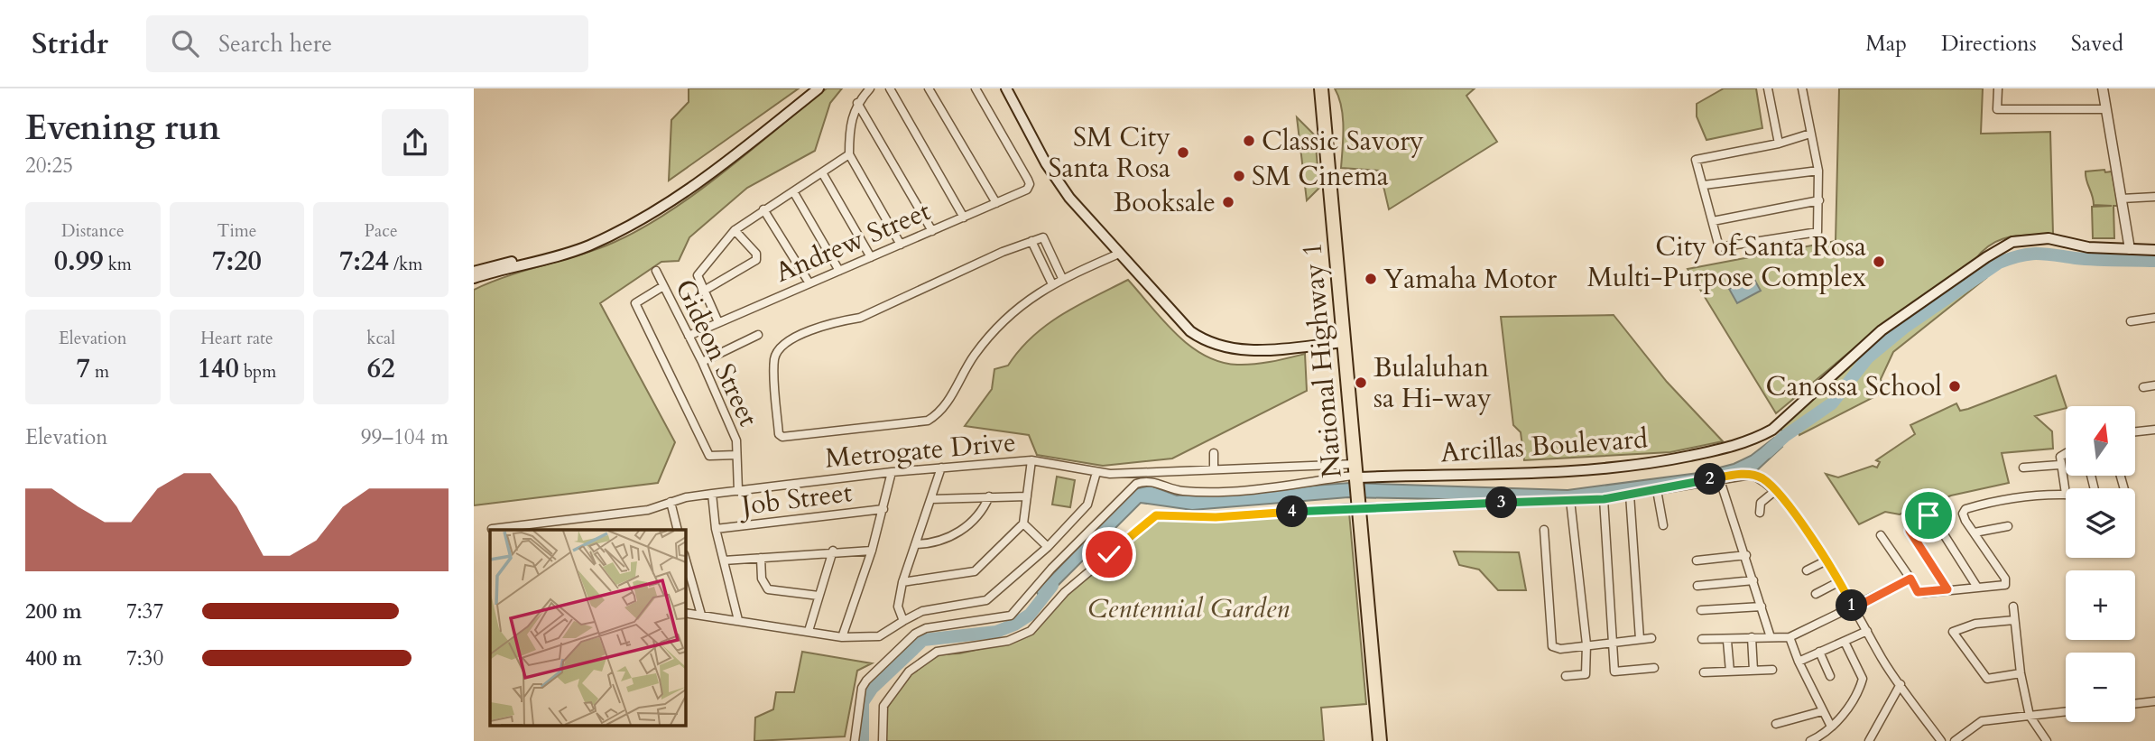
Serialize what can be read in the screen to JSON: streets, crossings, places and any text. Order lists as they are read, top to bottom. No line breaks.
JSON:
{"streets":{"highway":["National Highway 1"],"main road":["Arcillas Boulevard"],"street":["Andrew Street","Gideon Street","Metrogate Drive","Job Street"]},"crossings":[["Andrew Street","Gideon Street"],["Gideon Street","Metrogate Drive"],["National Highway 1","Arcillas Boulevard"],["National Highway 1","Metrogate Drive"],["Arcillas Boulevard","Metrogate Drive"]],"parks":["Centennial Garden"],"places":["Classic Savory","SM City Santa Rosa","SM Cinema","Booksale","City of Santa Rosa Multi-Purpose Complex","Yamaha Motor","Bulaluhan sa Hi-way","Canossa School"],"north":"top","page":{"header":"Stridr","search":"Search here","nav":["Map","Directions","Saved"],"heading":["Evening run","20:25"],"stats":[["Distance","0.99 km"],["Time","7:20"],["Pace","7:24 /km"],["Elevation","7 m"],["Heart rate","140 bpm"],["kcal","62"]],"map_buttons":["+","−"],"chart":["Elevation","99–104 m"],"pins":["2","3","4","1"],"list":[{"name":"200 m","note":"7:37"},{"name":"400 m","note":"7:30"}]}}
